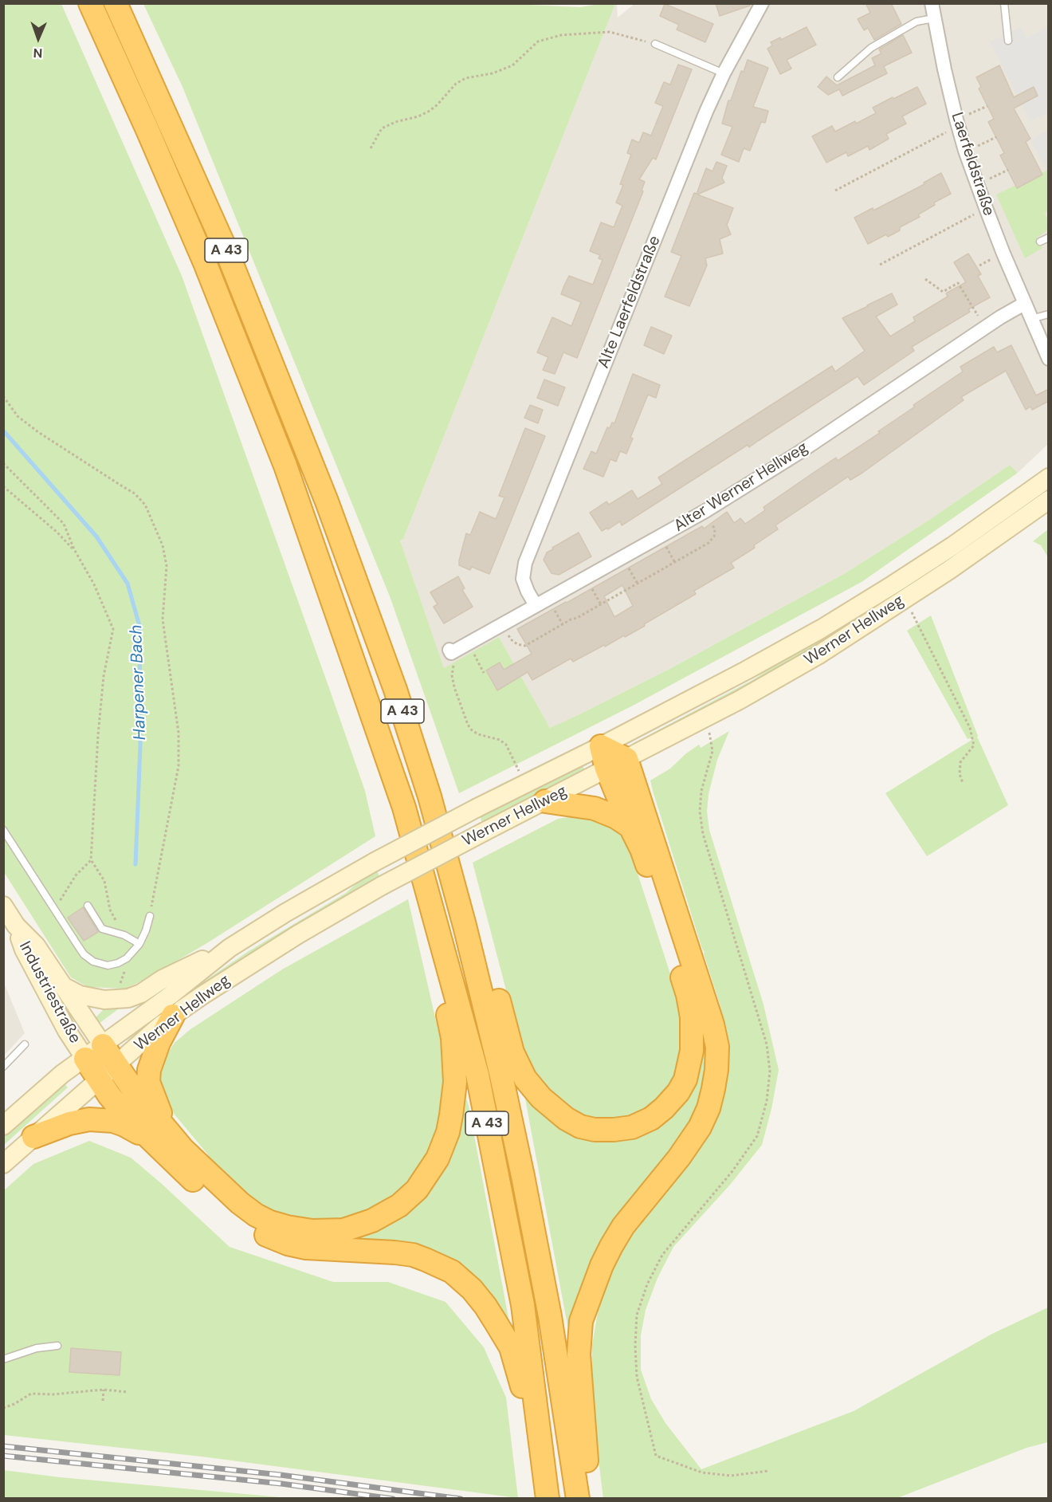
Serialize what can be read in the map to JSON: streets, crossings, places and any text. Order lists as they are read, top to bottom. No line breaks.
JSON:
{"streets":{"highway":["A 43"],"main road":["Werner Hellweg","Industriestraße"],"street":["Laerfeldstraße","Alte Laerfeldstraße","Alter Werner Hellweg"]},"crossings":[["Laerfeldstraße","Alter Werner Hellweg"],["Alte Laerfeldstraße","Alter Werner Hellweg"],["Werner Hellweg","Industriestraße"]],"water":["Harpener Bach"],"north":"bottom"}
